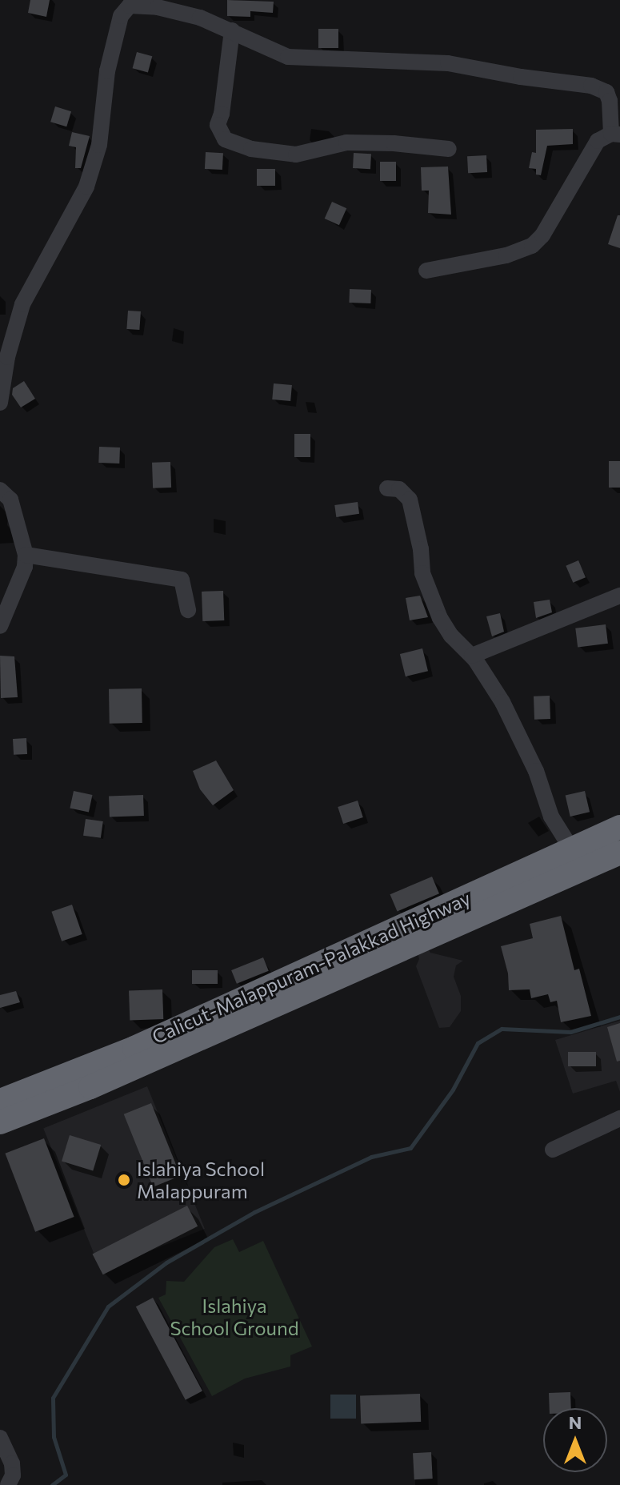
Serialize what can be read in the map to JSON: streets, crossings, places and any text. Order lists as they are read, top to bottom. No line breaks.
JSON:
{"streets":{"highway":["Calicut-Malappuram-Palakkad Highway"]},"parks":["Islahiya School Ground"],"places":["Islahiya School Malappuram"],"north":"top"}
